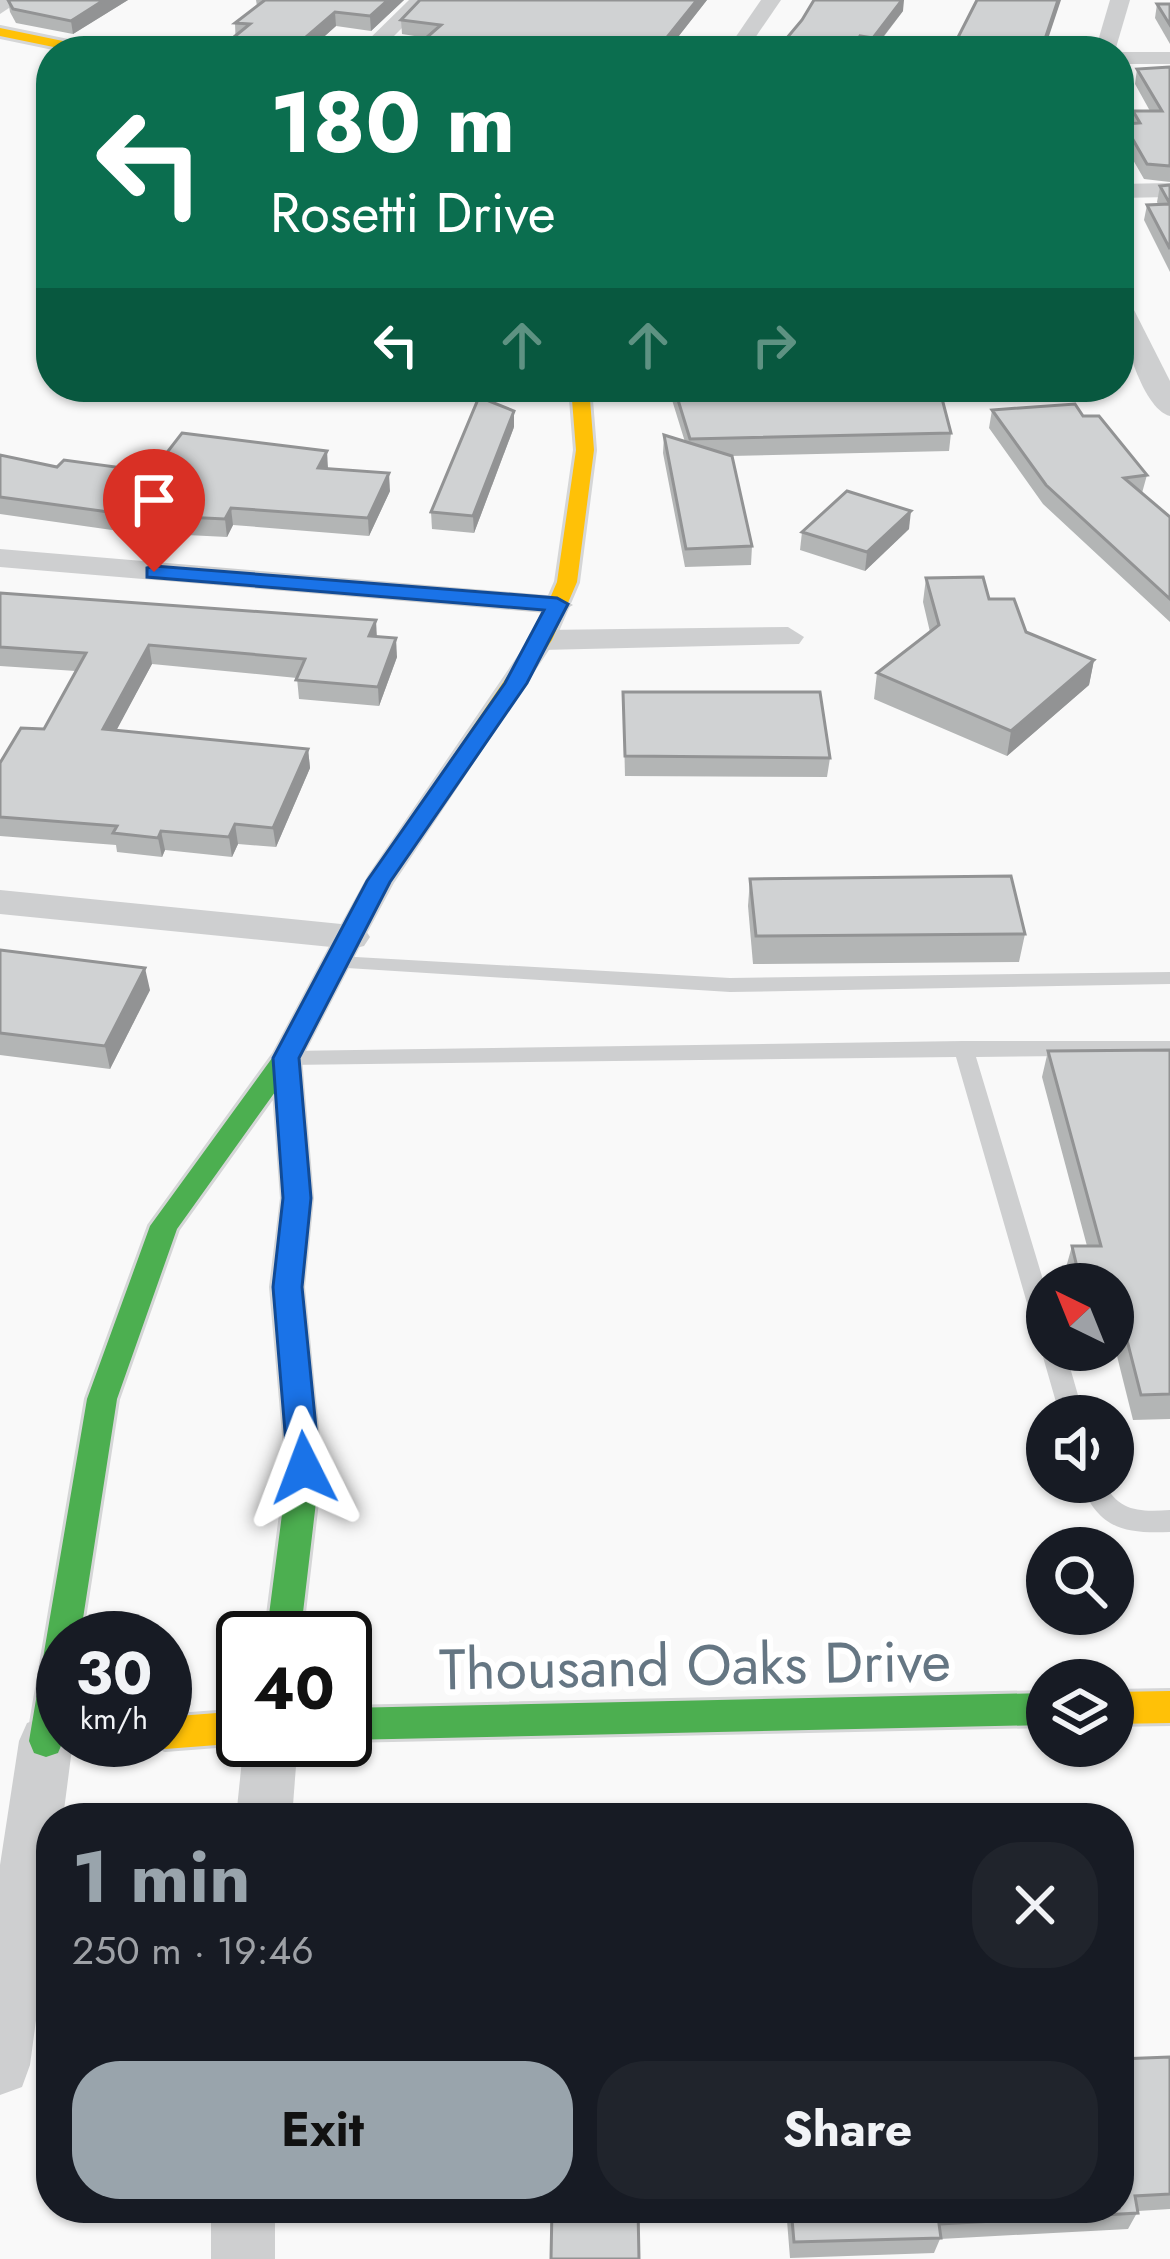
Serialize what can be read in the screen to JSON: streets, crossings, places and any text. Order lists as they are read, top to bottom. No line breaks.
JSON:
{"streets":{"street":["Thousand Oaks Drive"]},"north":"top left","page":{"turn":["180 m","Rosetti Drive"],"speed":"30 km/h","limit":"40","heading":["1 min","250 m · 19:46"],"buttons":["Exit","Share"]}}
